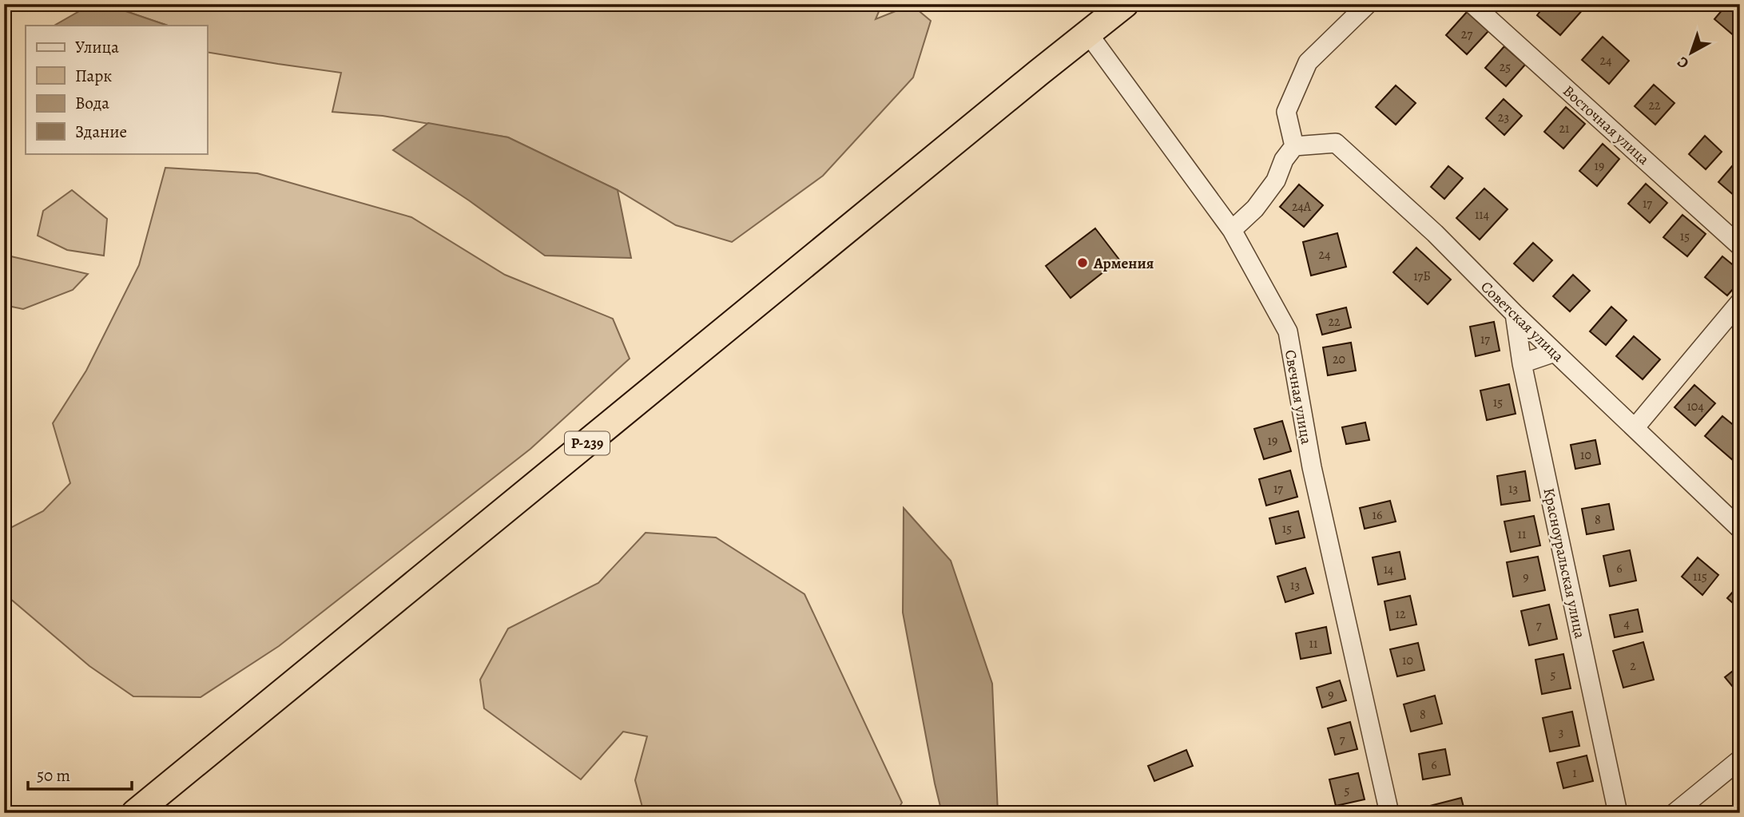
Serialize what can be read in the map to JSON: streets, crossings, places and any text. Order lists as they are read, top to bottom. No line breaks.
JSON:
{"streets":{"highway":["Р-239"],"street":["Восточная улица","Советская улица","Свечная улица","Красноуральская улица"]},"crossings":[["Советская улица","Красноуральская улица"],["Свечная улица","Р-239"]],"places":["Армения"],"house_numbers":["27","24","25","22","23","21","19","17","24А","114","15","24","17Б","22","17","20","15","104","19","10","17","13","16","8","15","11","6","14","115","9","13","12","4","7","11","10","2","5","9","8","3","7","6","1","5"],"legend":["Улица","Парк","Вода","Здание"],"scale_bar":"50 m","north":"bottom left"}
